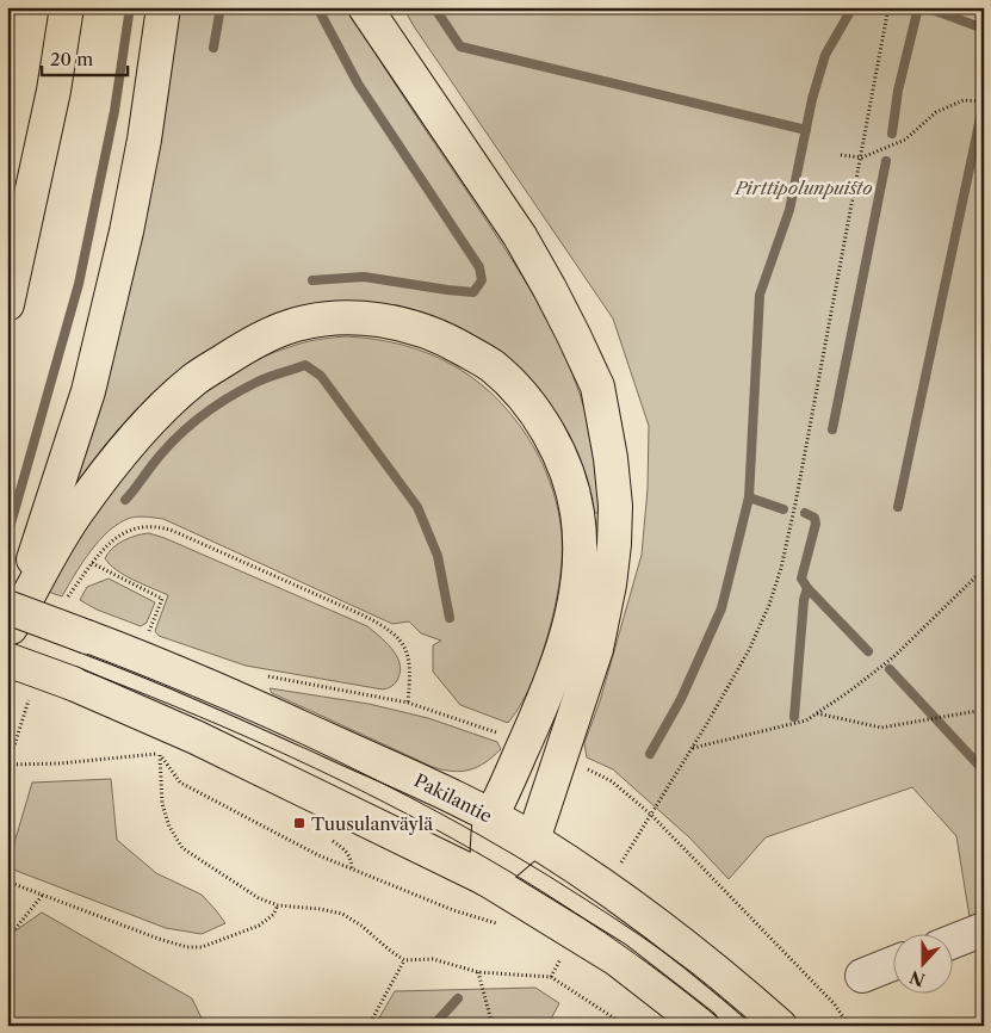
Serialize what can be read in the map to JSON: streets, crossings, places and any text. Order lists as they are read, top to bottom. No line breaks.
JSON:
{"streets":{"main road":["Pakilantie"]},"parks":["Pirttipolunpuisto"],"places":{"transit":["Tuusulanväylä"]},"scale_bar":"20 m","north":"bottom"}
